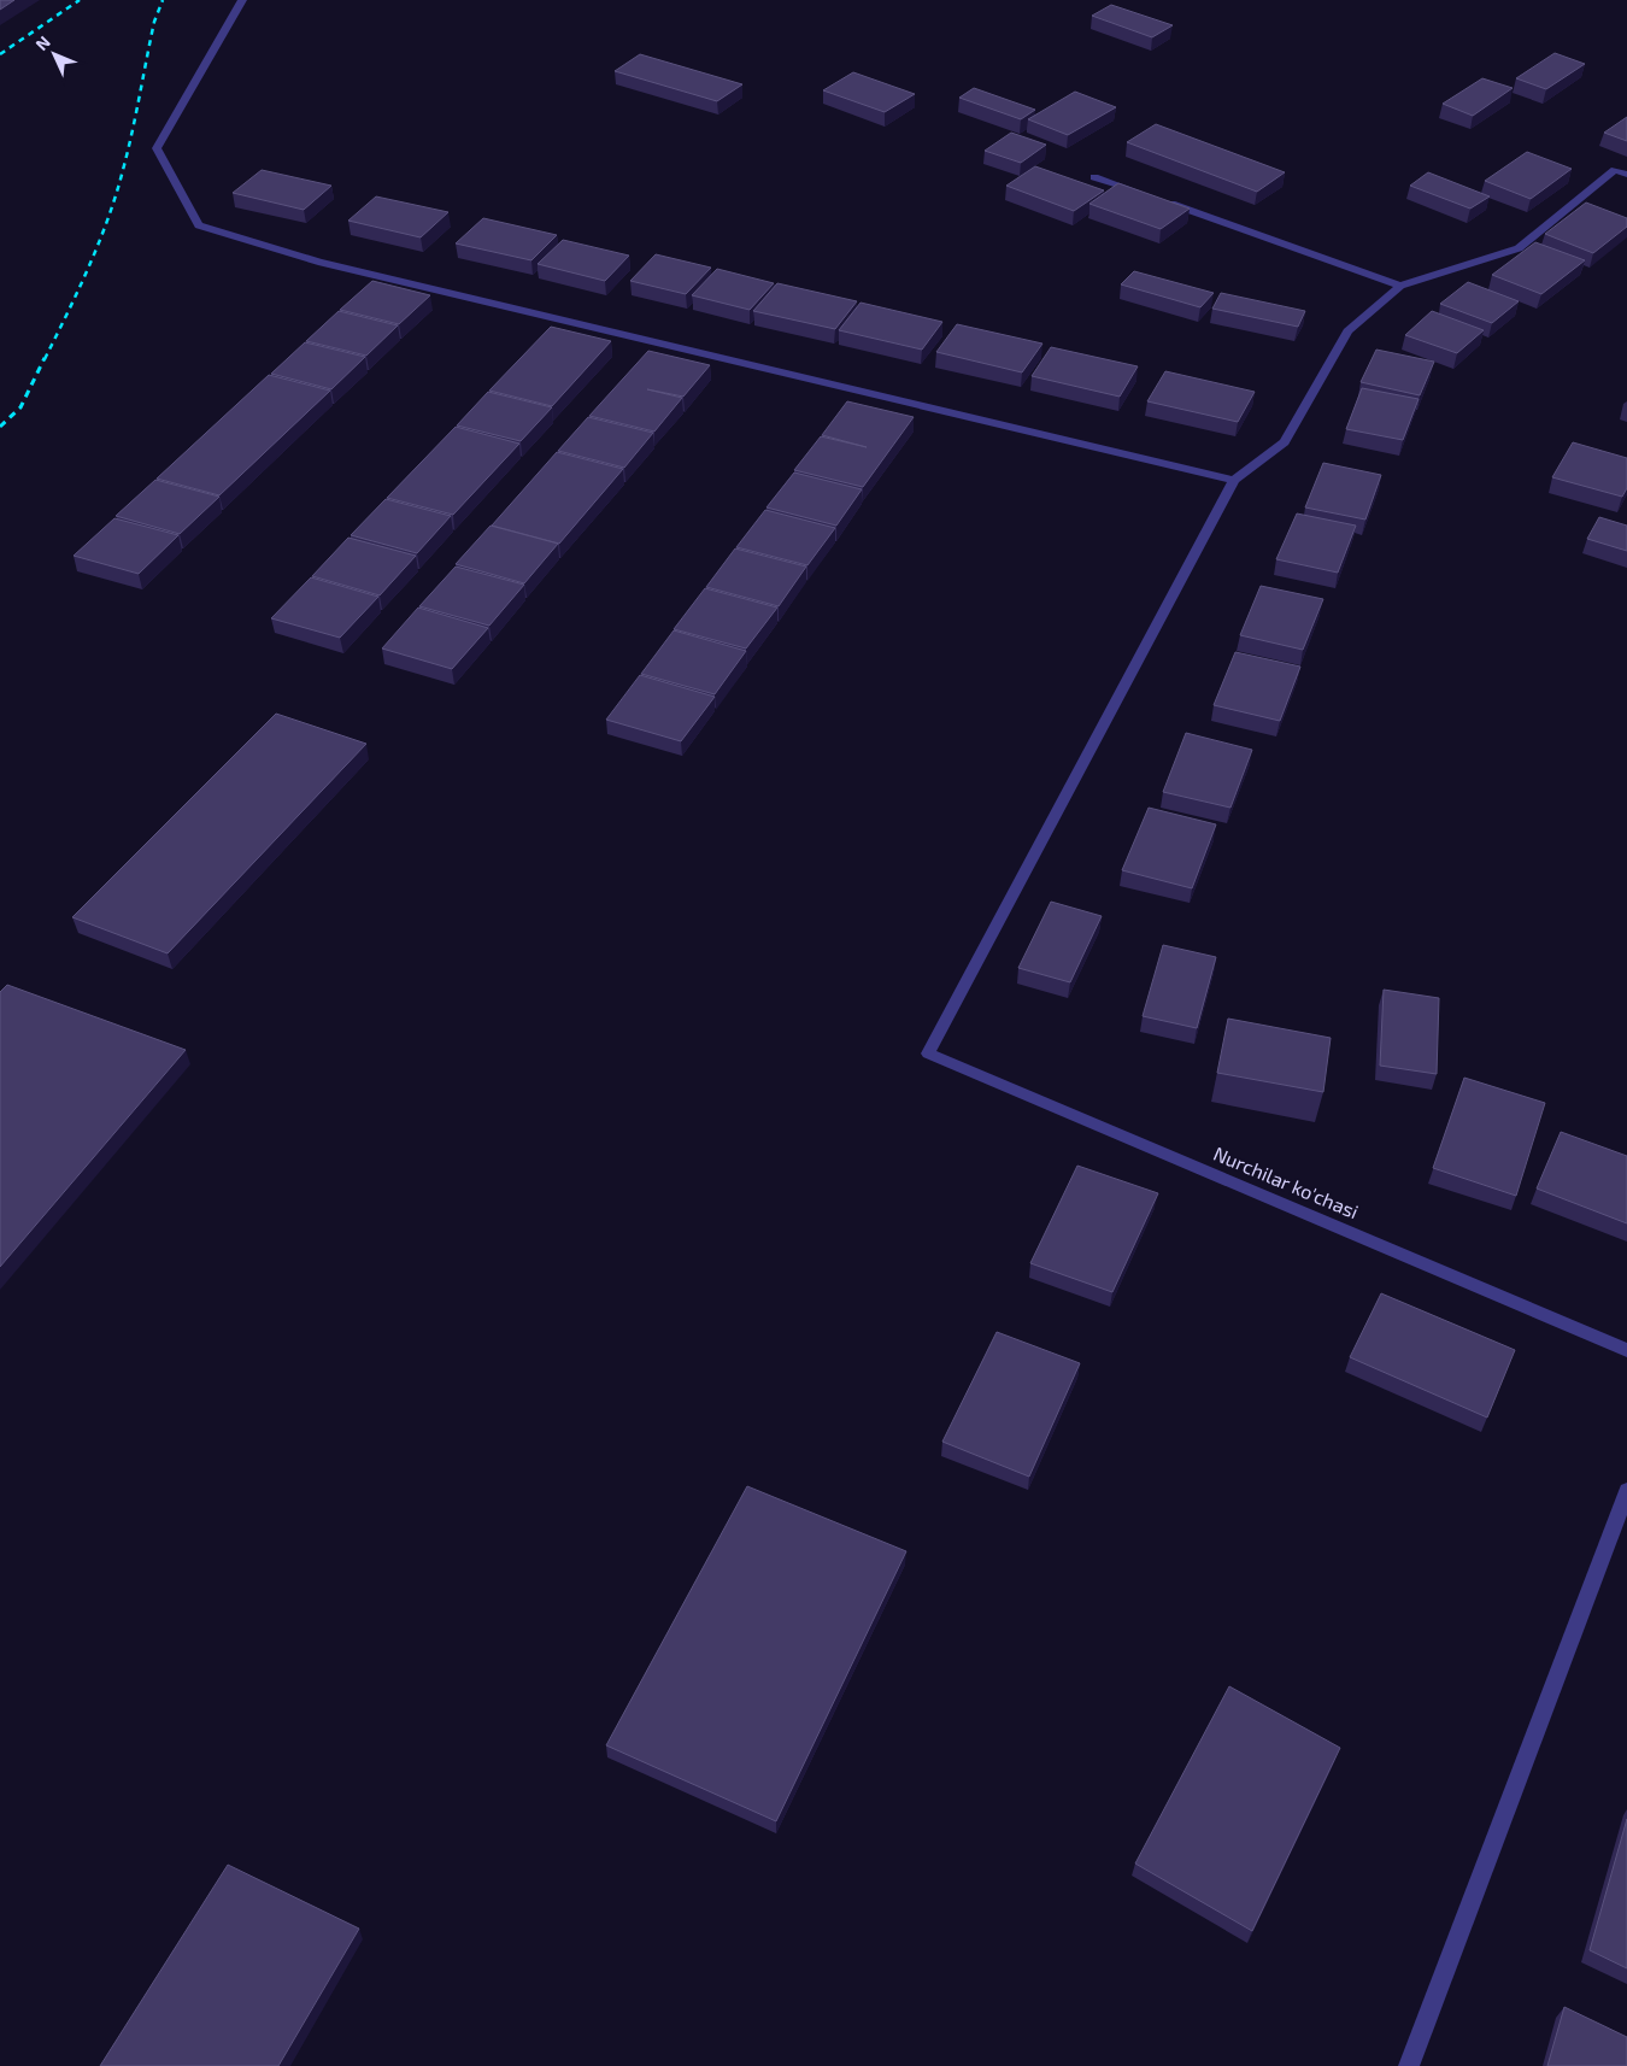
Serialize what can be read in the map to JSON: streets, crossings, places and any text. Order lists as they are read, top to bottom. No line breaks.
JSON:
{"streets":{"street":["Nurchilar ko'chasi"]},"north":"top left"}
